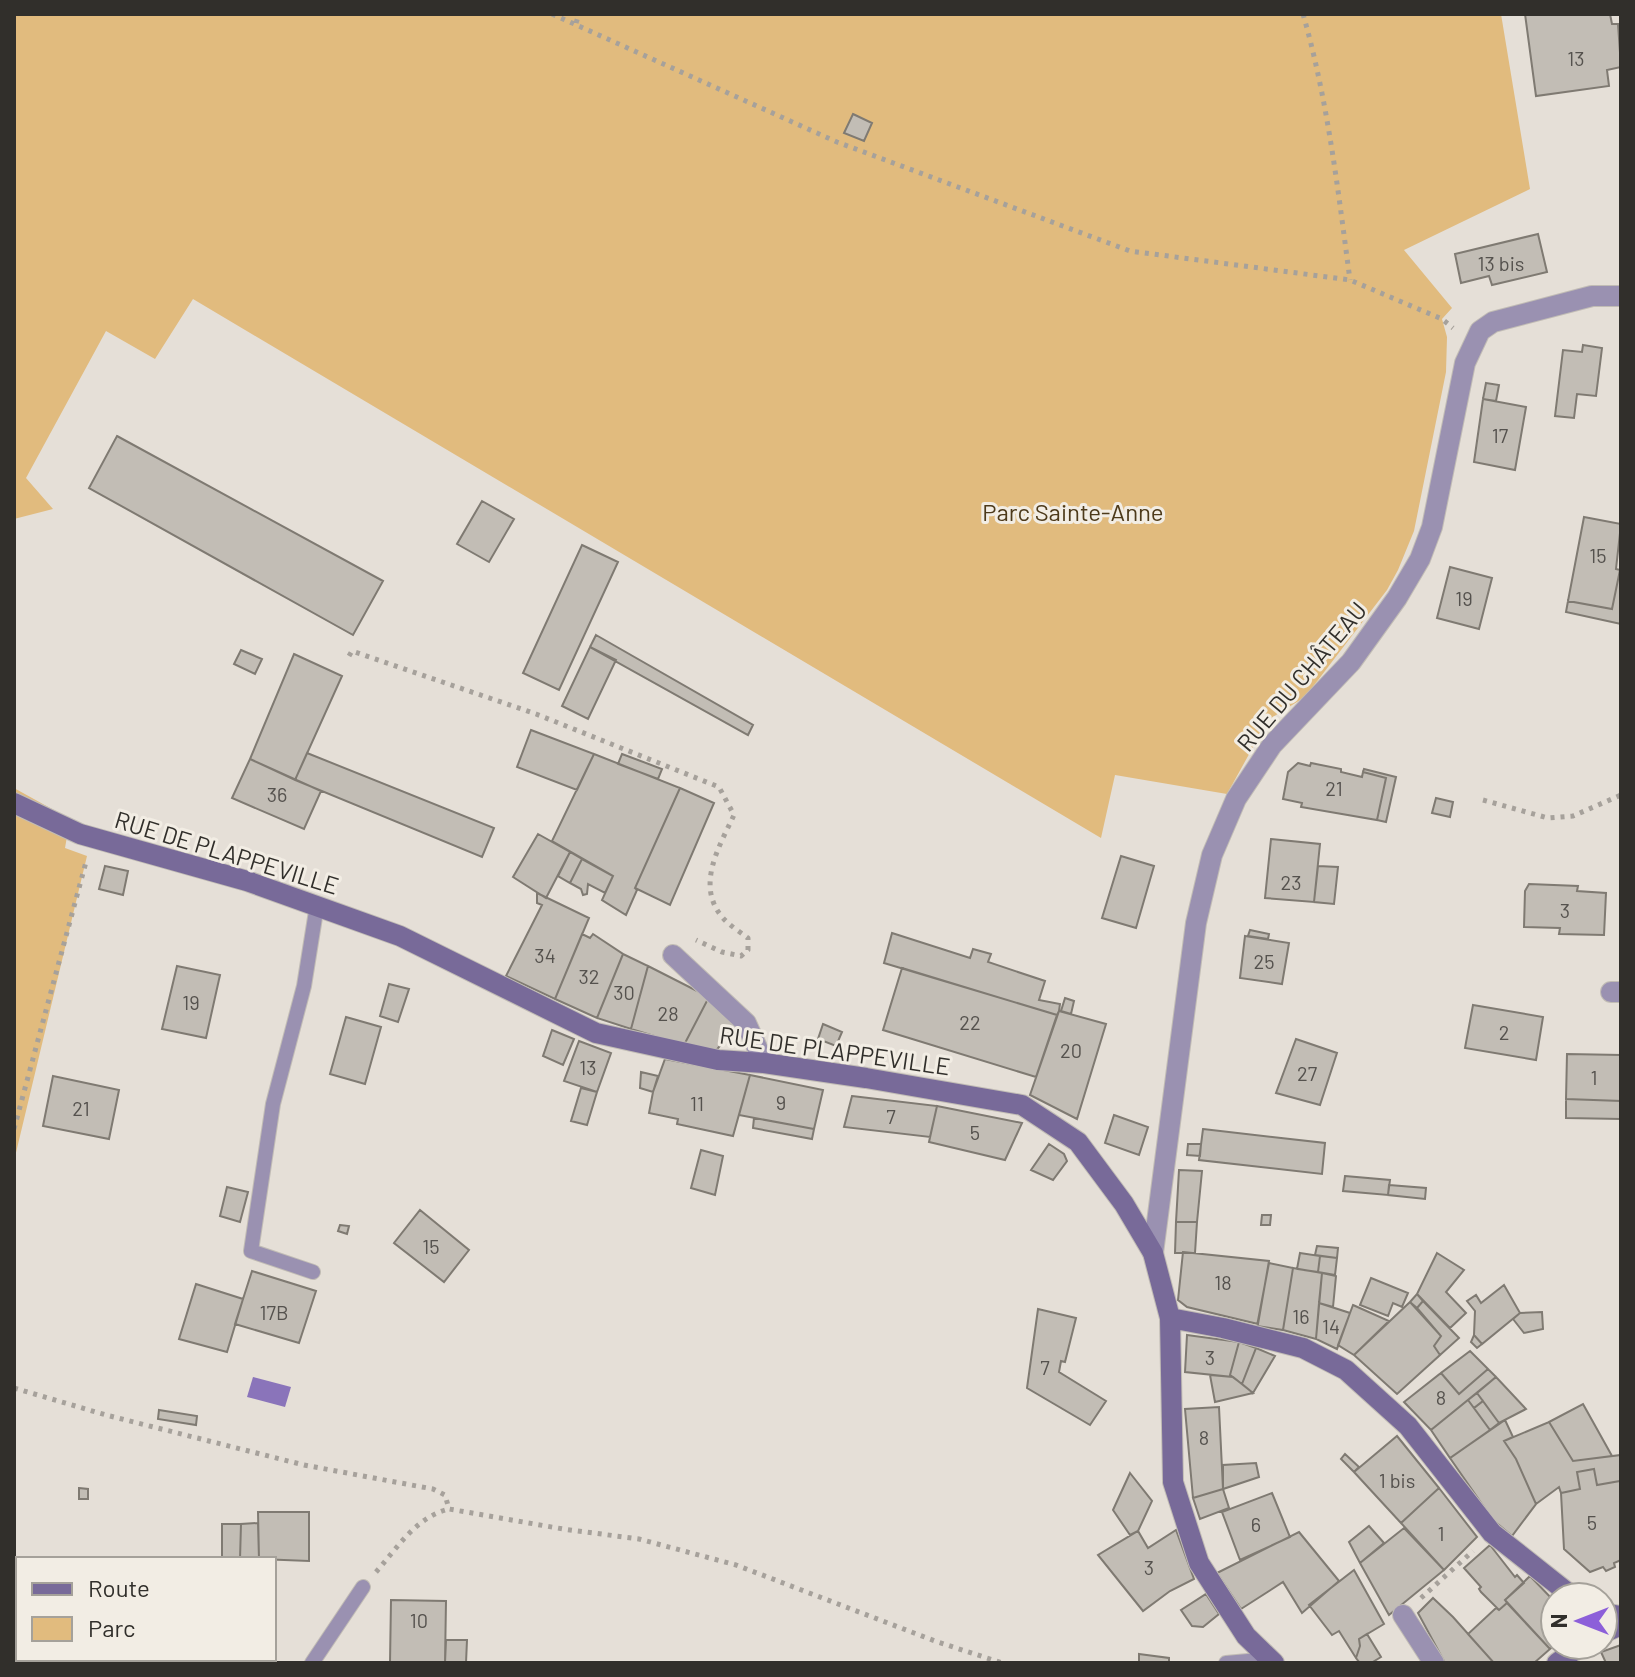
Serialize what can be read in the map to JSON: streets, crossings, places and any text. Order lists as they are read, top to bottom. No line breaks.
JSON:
{"streets":{"street":["RUE DU CHÂTEAU","RUE DE PLAPPEVILLE"]},"crossings":[["RUE DU CHÂTEAU","RUE DE PLAPPEVILLE"]],"parks":["Parc Sainte-Anne"],"house_numbers":["13","13 bis","17","15","19","21","36","23","3","34","25","32","30","19","28","22","2","20","13","27","1","9","11","21","7","5","15","18","17B","16","14","3","7","8","8","1 bis","5","6","1","3","10"],"legend":["Route","Parc"],"north":"left"}
